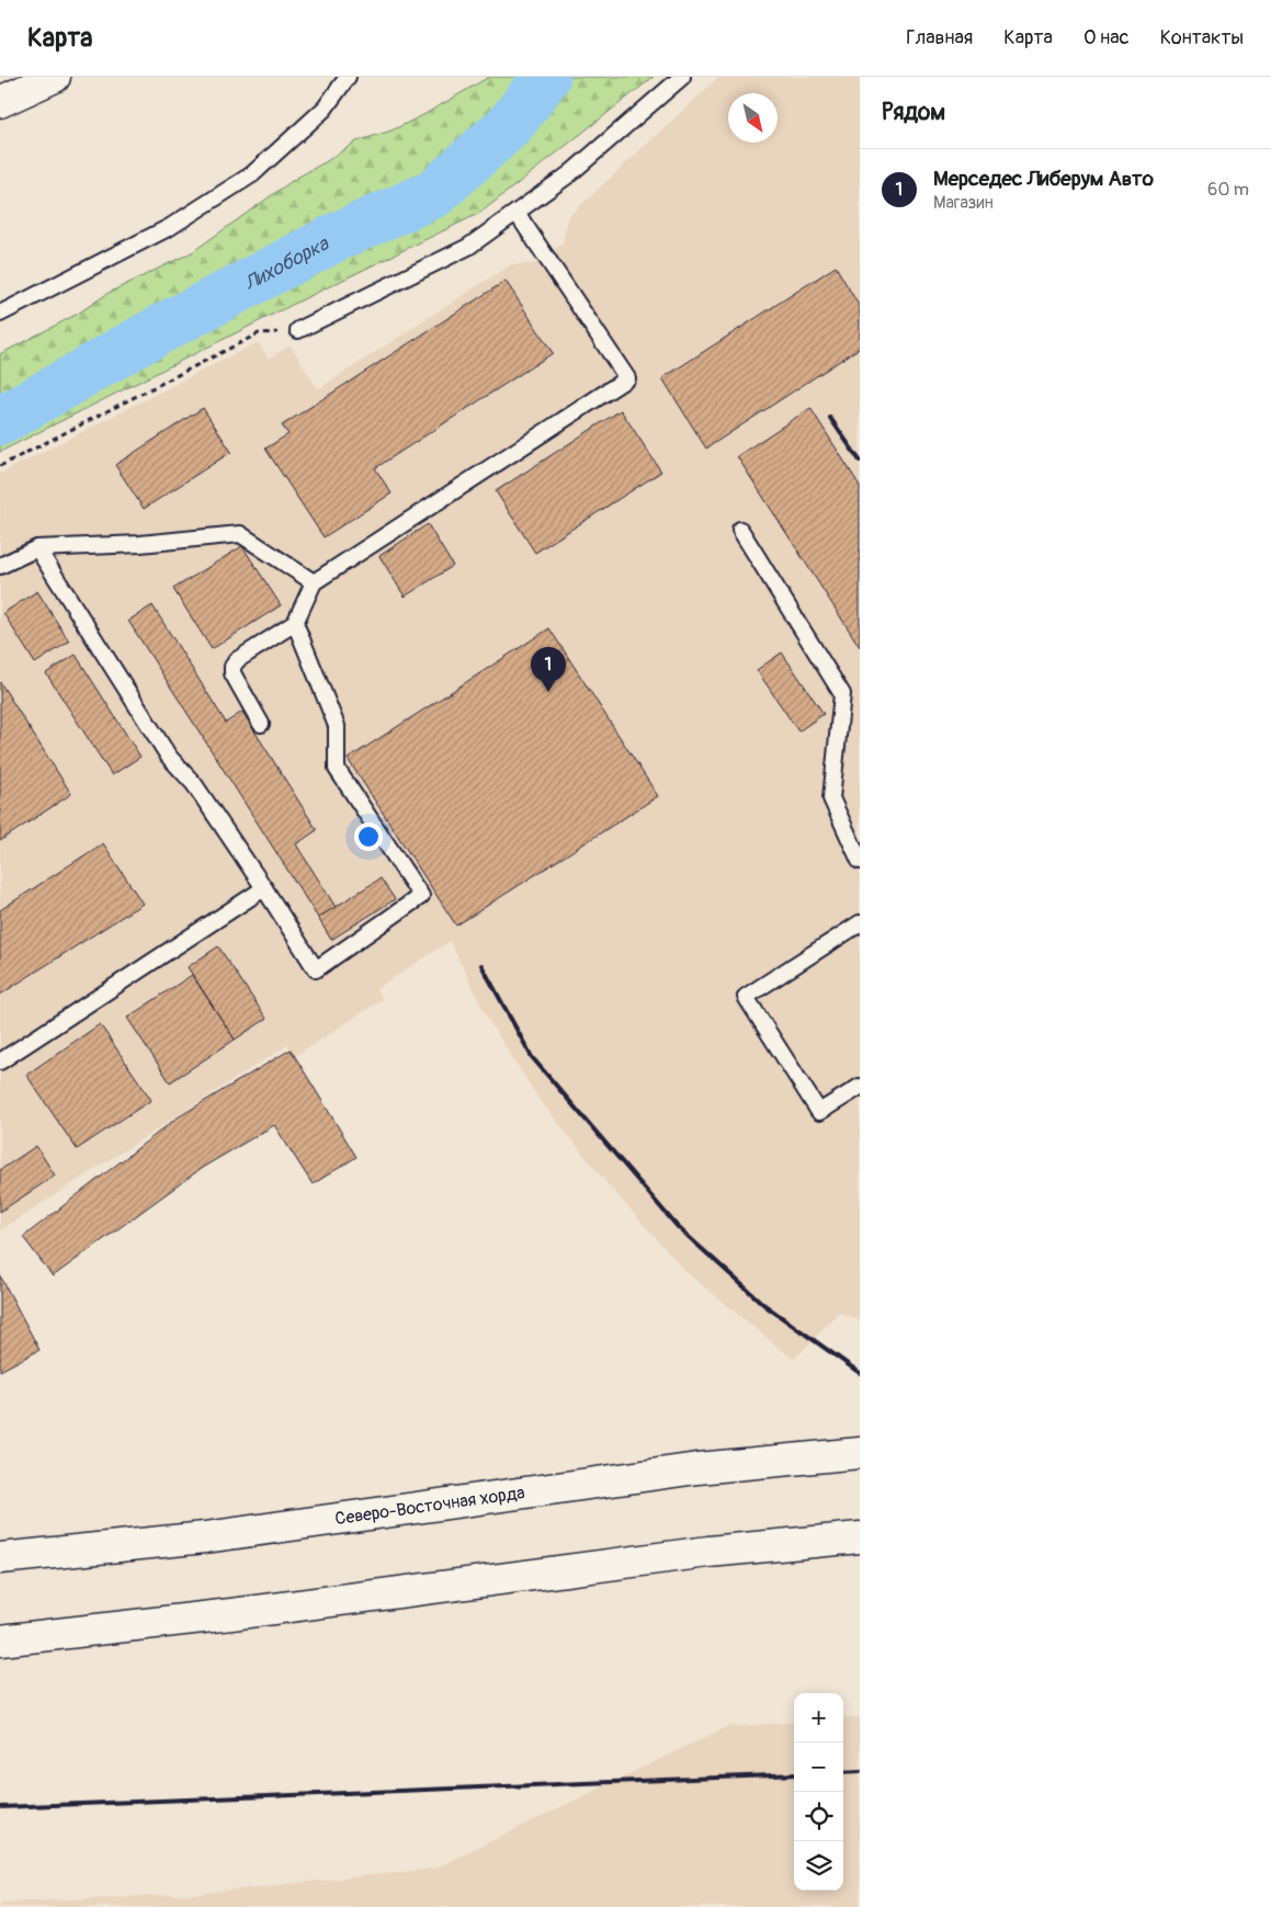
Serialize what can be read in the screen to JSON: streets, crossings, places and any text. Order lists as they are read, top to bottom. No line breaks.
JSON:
{"streets":{"main road":["Северо-Восточная хорда"]},"water":["Лихоборка"],"north":"bottom right","page":{"header":"Карта","nav":["Главная","Карта","О нас","Контакты"],"heading":"Рядом","list":[{"mark":"1","name":"Мерседес Либерум Авто","note":"Магазин","value":"60 m"}],"pins":"1","map_buttons":["+","−"]}}
